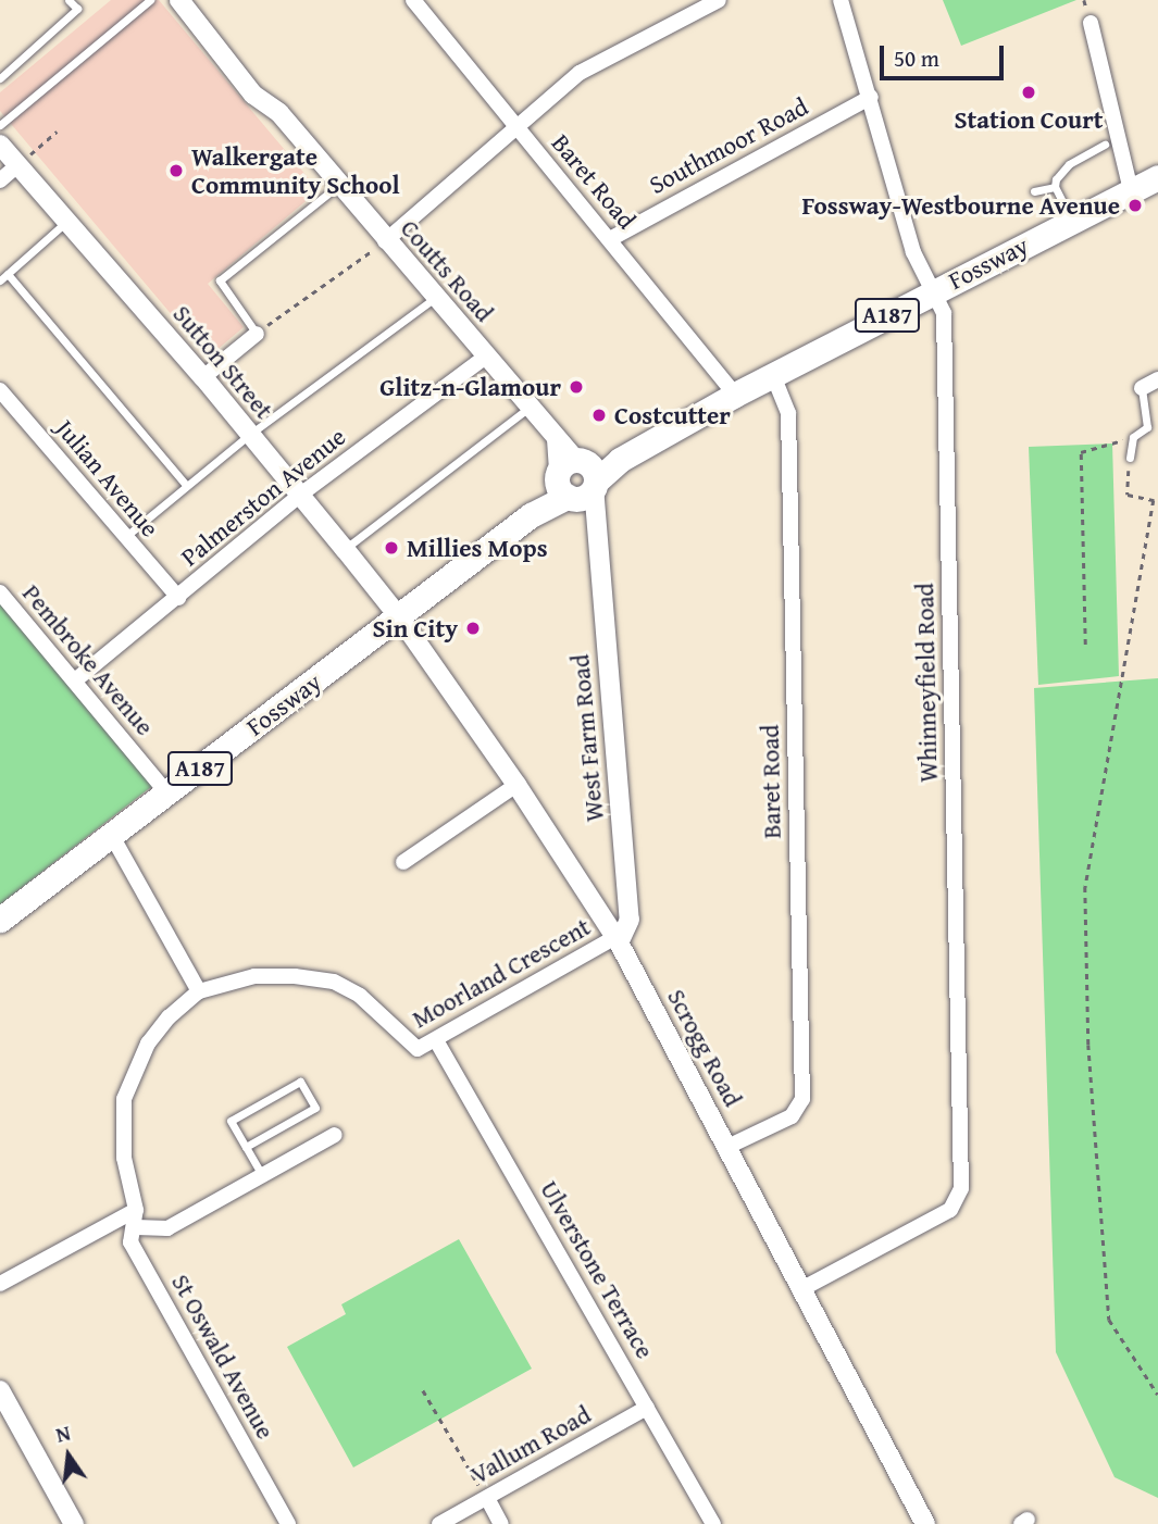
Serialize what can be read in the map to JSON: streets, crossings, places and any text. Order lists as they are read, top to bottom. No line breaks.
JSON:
{"streets":{"main road":["Fossway","A187"],"street":["Southmoor Road","Baret Road","Coutts Road","Sutton Street","Julian Avenue","Palmerston Avenue","Pembroke Avenue","Whinneyfield Road","West Farm Road","Moorland Crescent","Scrogg Road","Ulverstone Terrace","St Oswald Avenue","Vallum Road"]},"crossings":[["Southmoor Road","Baret Road"],["Southmoor Road","Whinneyfield Road"],["Baret Road","Fossway"],["Baret Road","Scrogg Road"],["Fossway","Coutts Road"],["Fossway","Sutton Street"],["Fossway","Pembroke Avenue"],["Fossway","Whinneyfield Road"],["Fossway","West Farm Road"],["Fossway","Scrogg Road"],["Coutts Road","Palmerston Avenue"],["Coutts Road","West Farm Road"],["Sutton Street","Palmerston Avenue"],["Sutton Street","Scrogg Road"],["Julian Avenue","Palmerston Avenue"],["Palmerston Avenue","Pembroke Avenue"],["Whinneyfield Road","Scrogg Road"],["West Farm Road","Moorland Crescent"],["West Farm Road","Scrogg Road"],["Moorland Crescent","Scrogg Road"],["Moorland Crescent","Ulverstone Terrace"],["Moorland Crescent","St Oswald Avenue"],["Ulverstone Terrace","Vallum Road"]],"places":["Station Court","Walkergate Community School","Fossway-Westbourne Avenue","Glitz-n-Glamour","Costcutter","Millies Mops","Sin City"],"scale_bar":"50 m","north":"top"}
